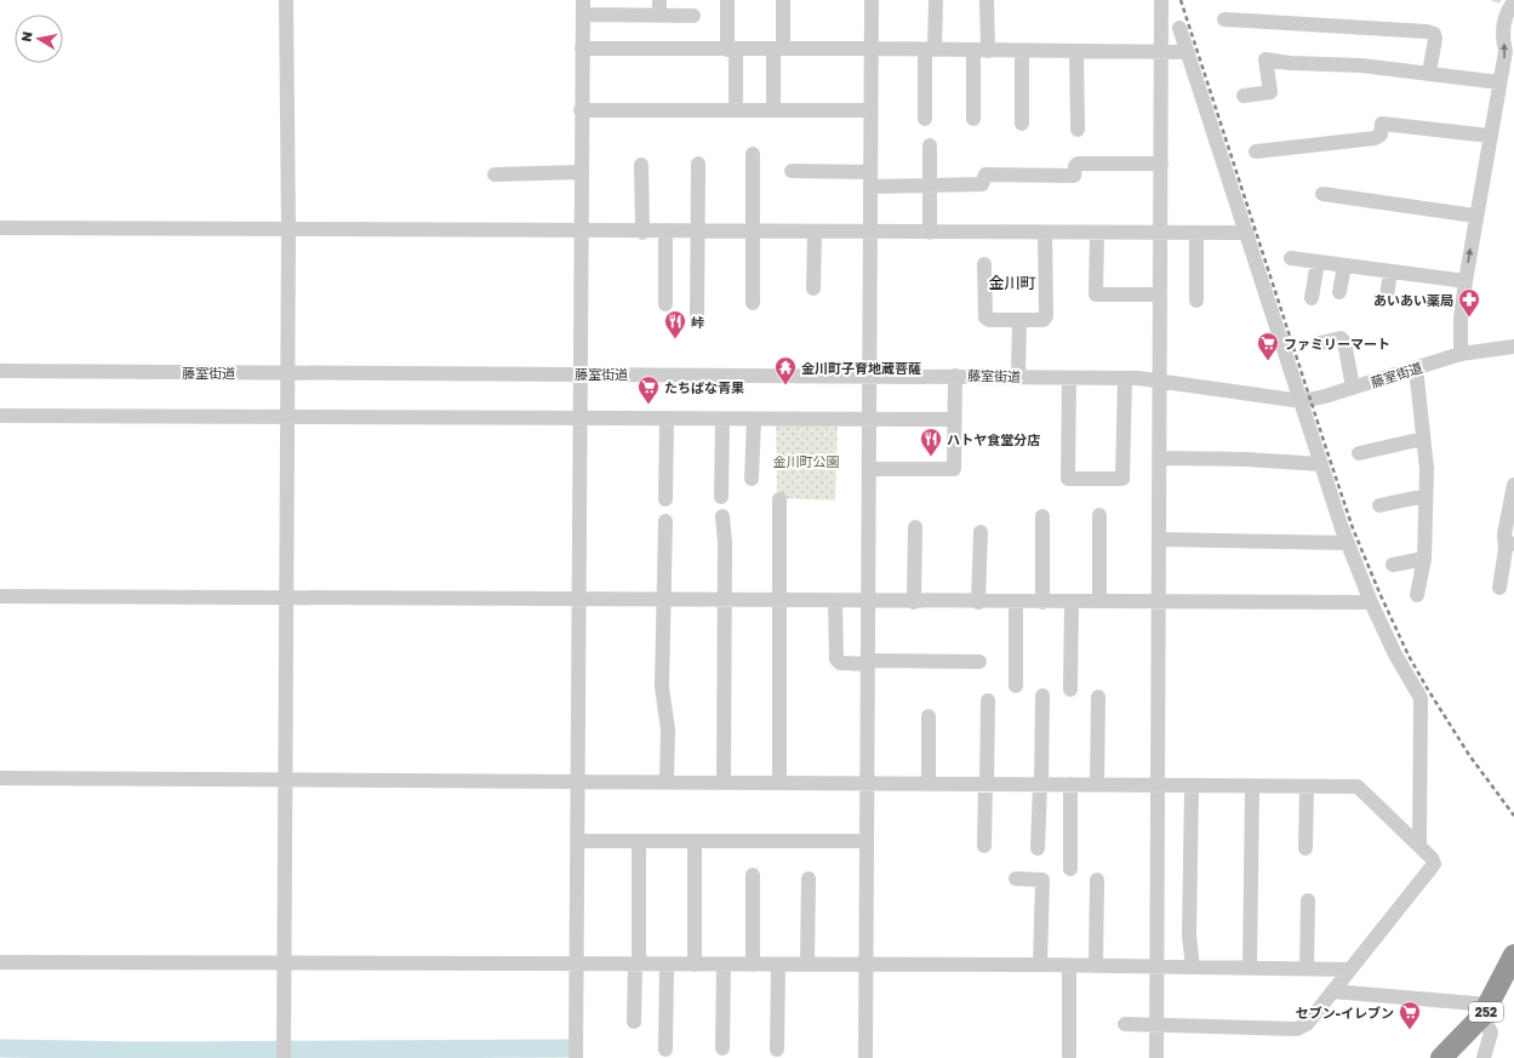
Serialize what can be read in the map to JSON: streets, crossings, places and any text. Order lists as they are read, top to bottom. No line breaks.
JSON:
{"streets":{"highway":["252"],"street":["藤室街道"]},"districts":["金川町"],"parks":["金川町公園"],"places":{"pharmacy":["あいあい薬局"],"restaurant":["峠","ハトヤ食堂分店"],"supermarket":["ファミリーマート","たちばな青果","セブン-イレブン"],"temple":["金川町子育地蔵菩薩"]},"north":"left"}
